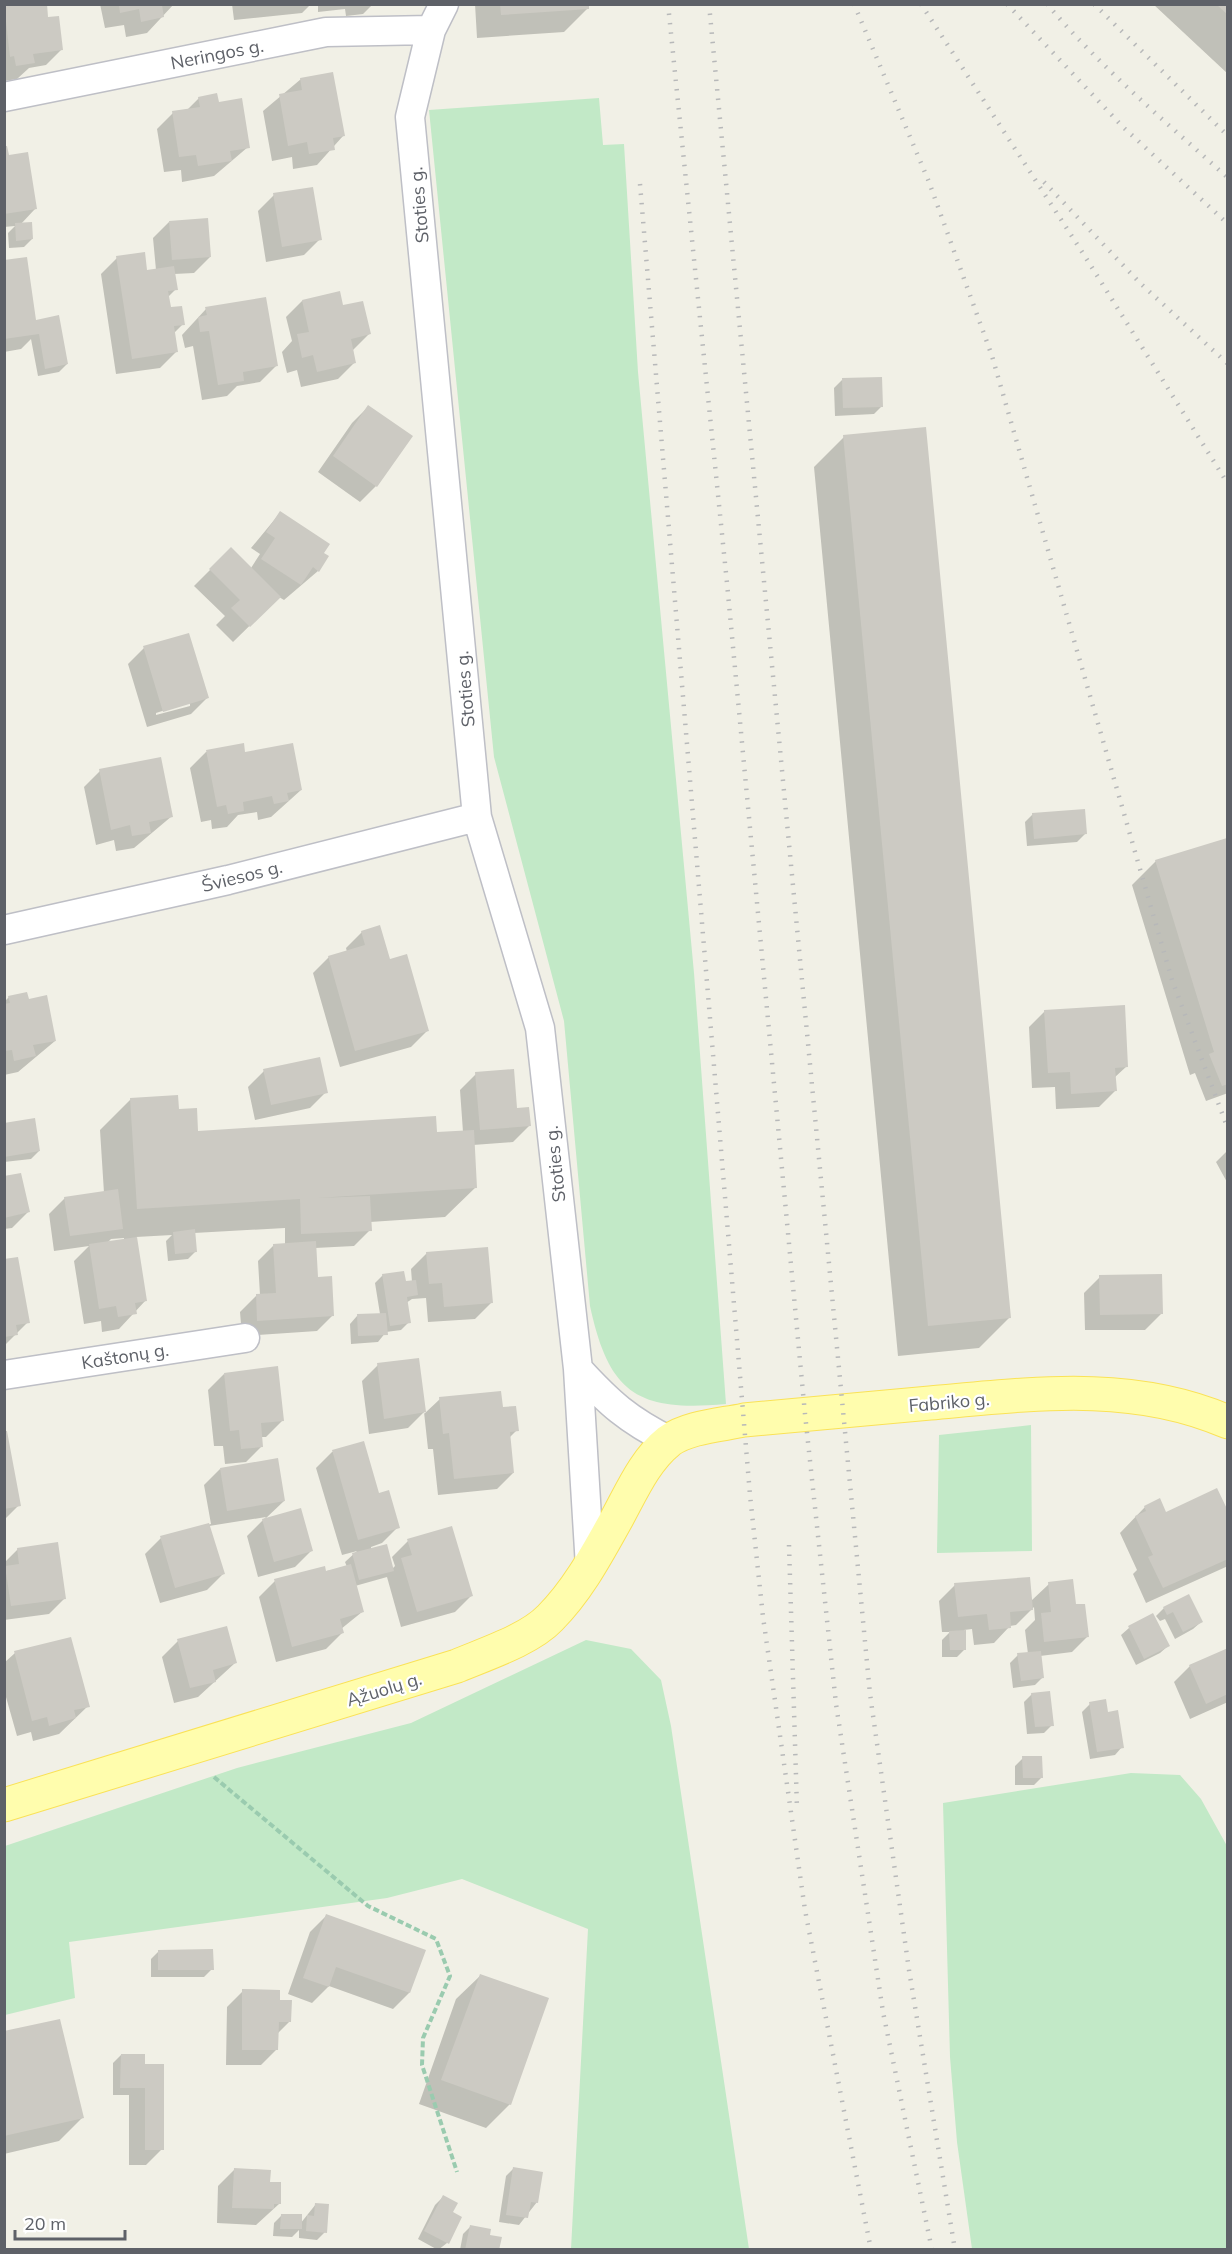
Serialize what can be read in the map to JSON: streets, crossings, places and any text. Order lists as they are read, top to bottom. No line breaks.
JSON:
{"streets":{"main road":["Fabriko g.","Ąžuolų g."],"street":["Neringos g.","Stoties g.","Šviesos g.","Kaštonų g."]},"crossings":[["Neringos g.","Stoties g."],["Stoties g.","Šviesos g."],["Stoties g.","Ąžuolų g."],["Fabriko g.","Ąžuolų g."]],"scale_bar":"20 m"}
